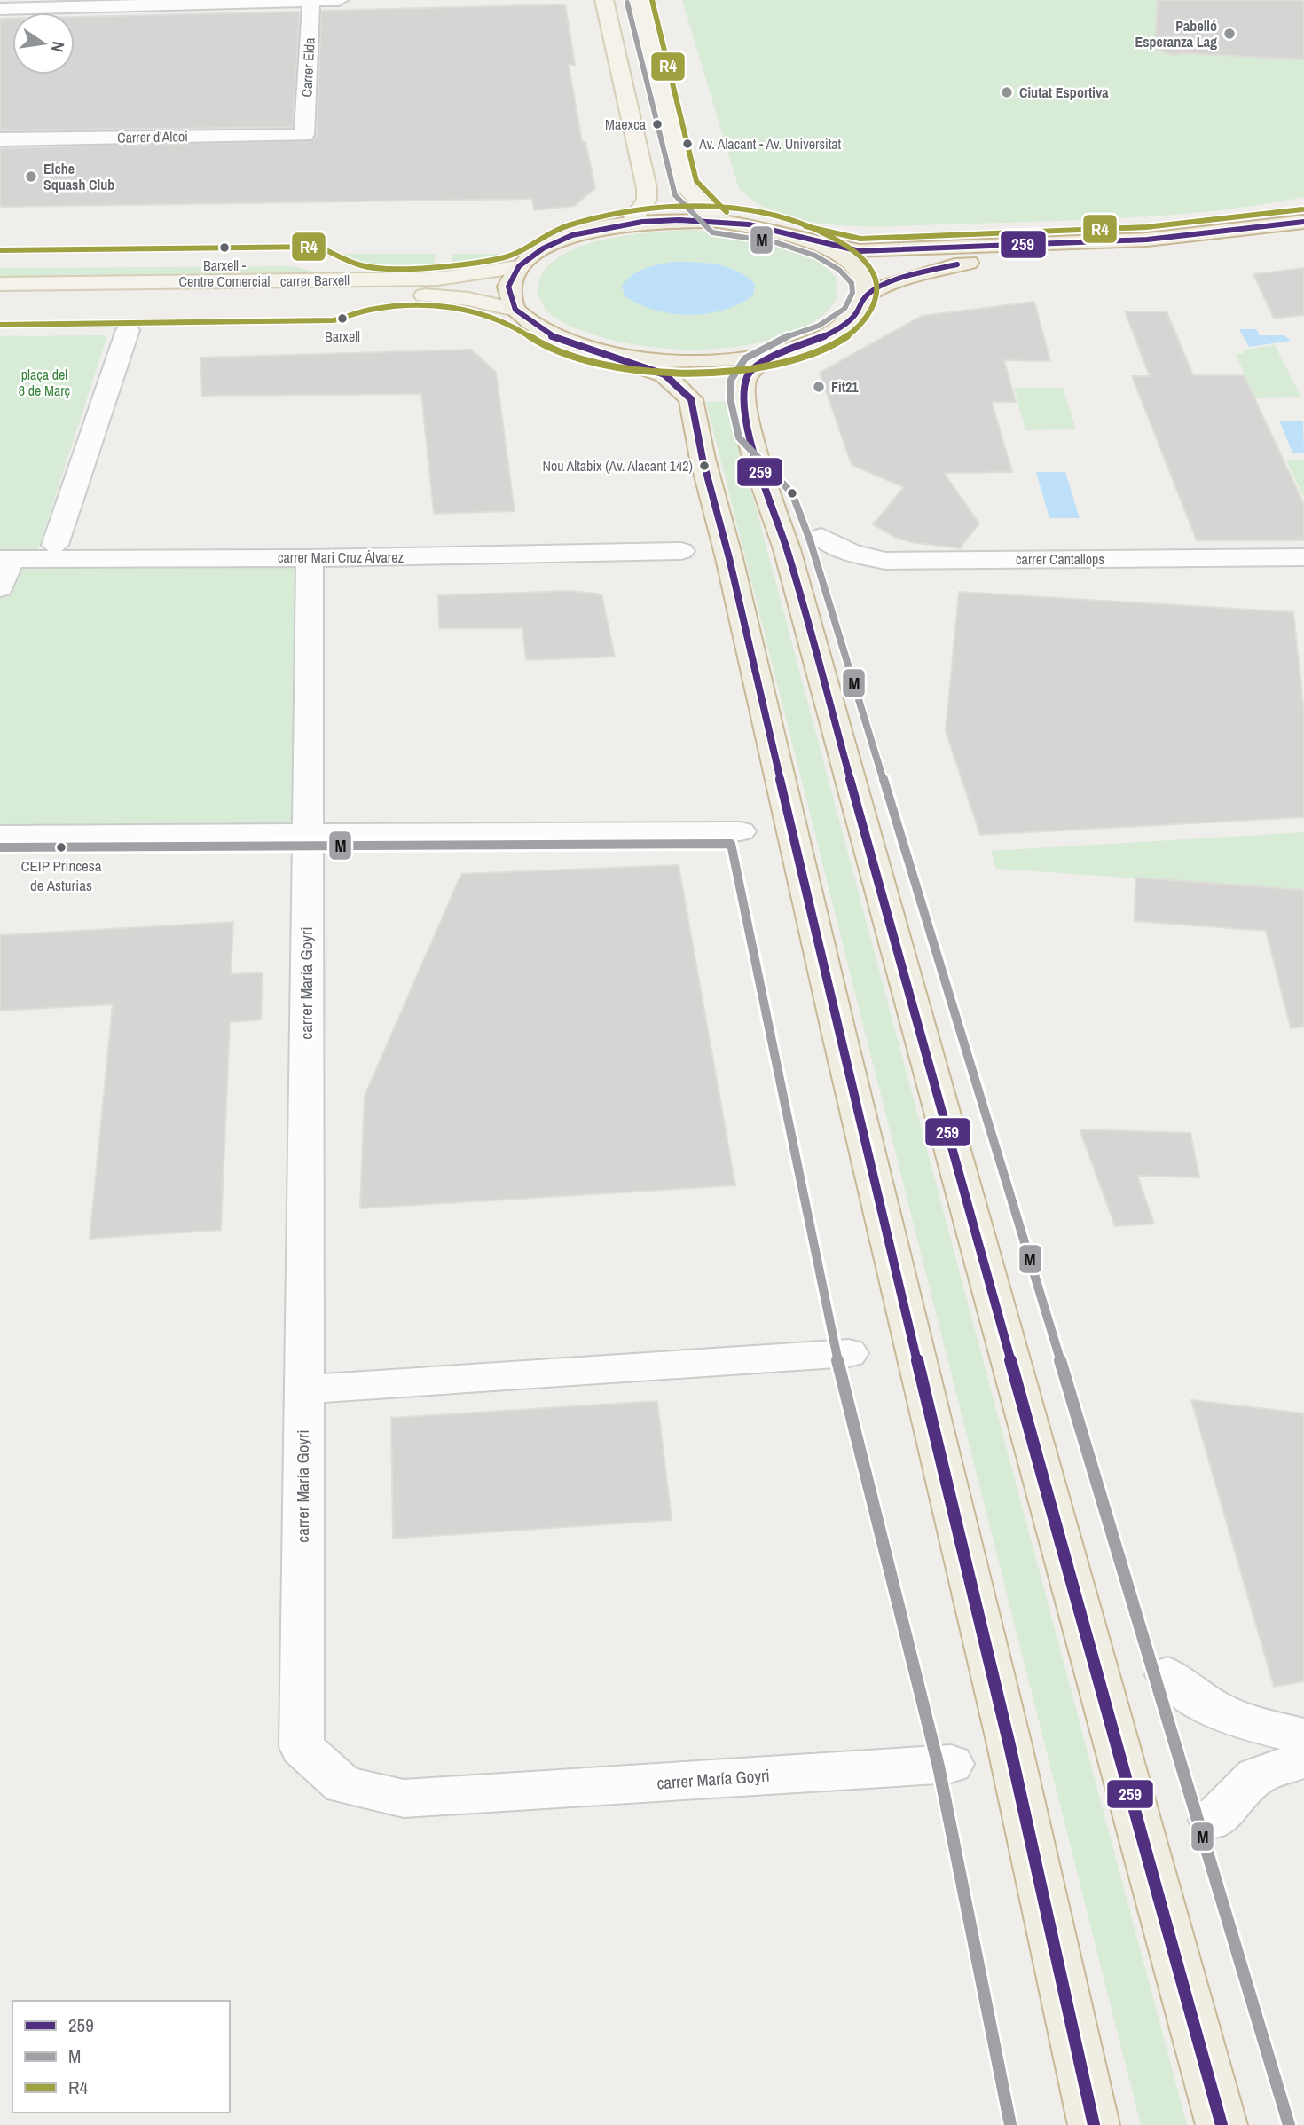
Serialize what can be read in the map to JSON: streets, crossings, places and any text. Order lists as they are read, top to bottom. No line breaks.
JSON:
{"streets":{"main road":["carrer Barxell"],"street":["Carrer Elda","Carrer d'Alcoi","carrer Mari Cruz Álvarez","carrer Cantallops","carrer María Goyri"]},"crossings":[["Carrer Elda","Carrer d'Alcoi"],["carrer Mari Cruz Álvarez","carrer María Goyri"]],"parks":["plaça del 8 de Març"],"places":["Pabelló Esperanza Lag","Ciutat Esportiva","Maexca","Av. Alacant - Av. Universitat","Elche Squash Club","Barxell - Centre Comercial","Barxell","Fit21","Nou Altabix (Av. Alacant 142)","CEIP Princesa de Asturias"],"lines":["transit line R4","transit line M","transit line 259"],"legend":["259","M","R4"],"north":"right"}
